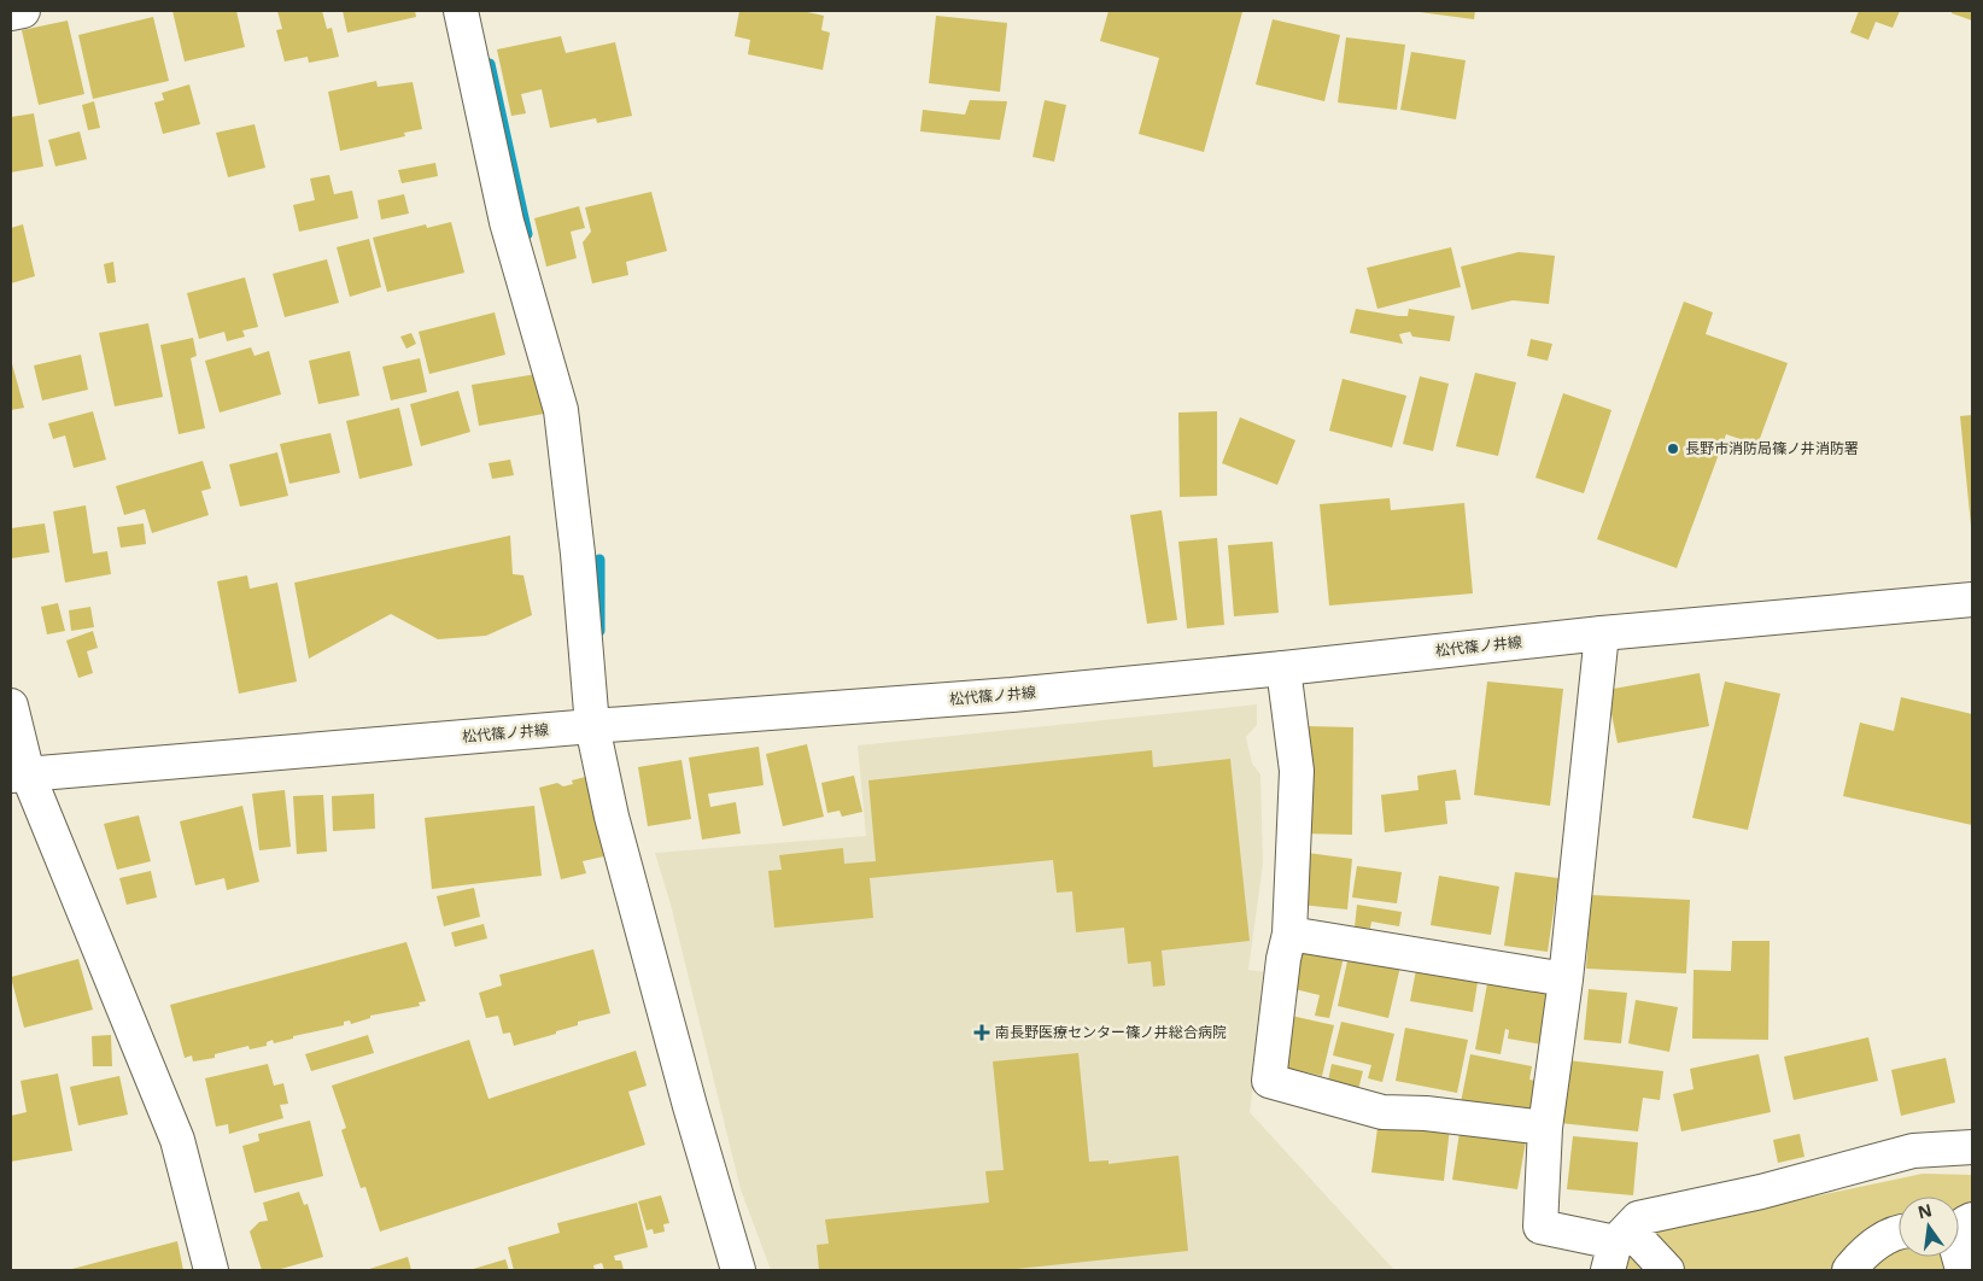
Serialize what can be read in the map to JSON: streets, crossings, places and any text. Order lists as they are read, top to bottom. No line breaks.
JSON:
{"streets":{"street":["松代篠ノ井線"]},"places":{"other":["長野市消防局篠ノ井消防署"],"health":["南長野医療センター篠ノ井総合病院"]},"north":"top"}
